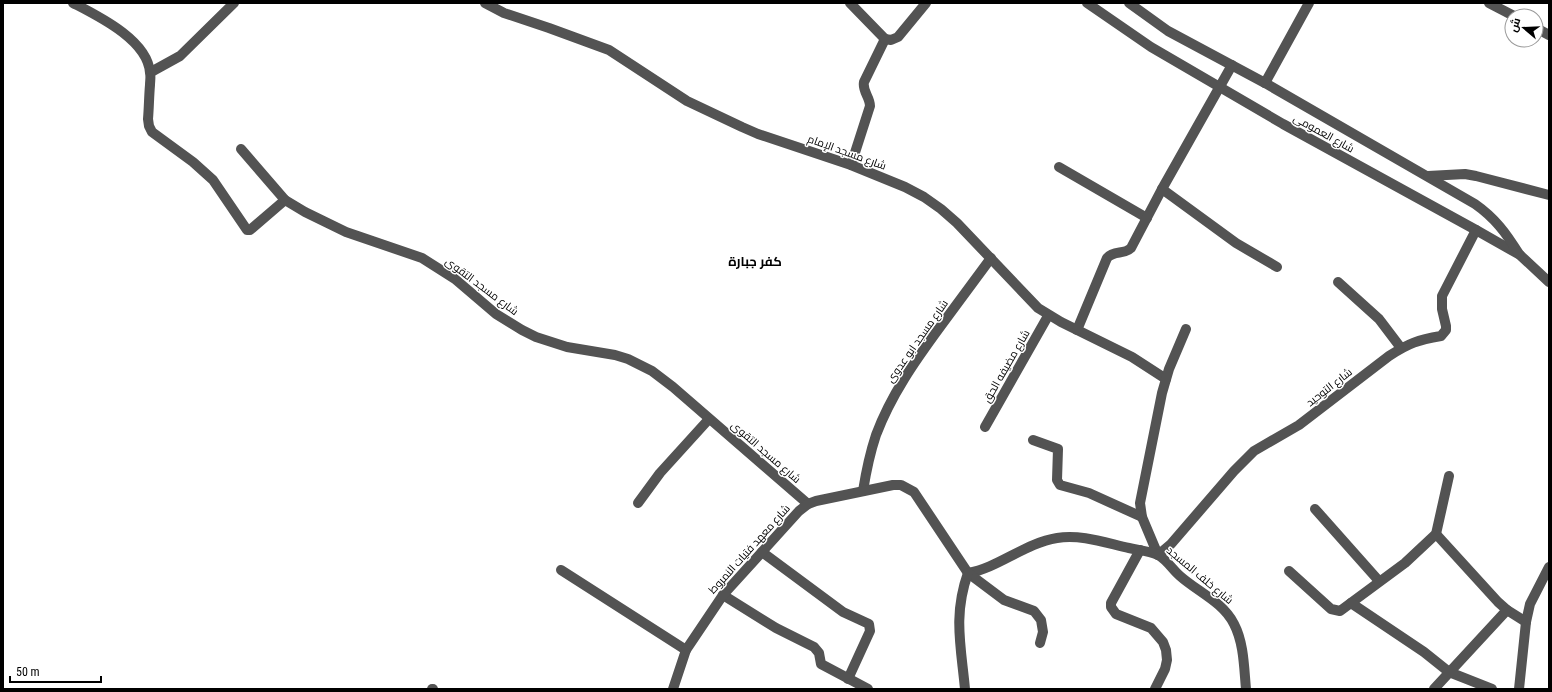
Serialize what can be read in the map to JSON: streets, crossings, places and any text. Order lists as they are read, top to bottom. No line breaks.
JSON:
{"streets":{"street":["شارع العمومى","شارع مسجد الإمام","شارع مسجد التقوى","شارع مسجد ابو عدوى","شارع مضيفه الحق","شارع التوحيد","شارع معهد فتيات النمروط","شارع خلف المسجد"]},"crossings":[["شارع العمومى","شارع التوحيد"],["شارع مسجد الإمام","شارع مسجد ابو عدوى"],["شارع مسجد الإمام","شارع مضيفه الحق"],["شارع مسجد التقوى","شارع معهد فتيات النمروط"],["شارع مسجد ابو عدوى","شارع معهد فتيات النمروط"],["شارع التوحيد","شارع خلف المسجد"],["شارع معهد فتيات النمروط","شارع خلف المسجد"]],"districts":["كفر جبارة"],"scale_bar":"50 m","north":"left"}
